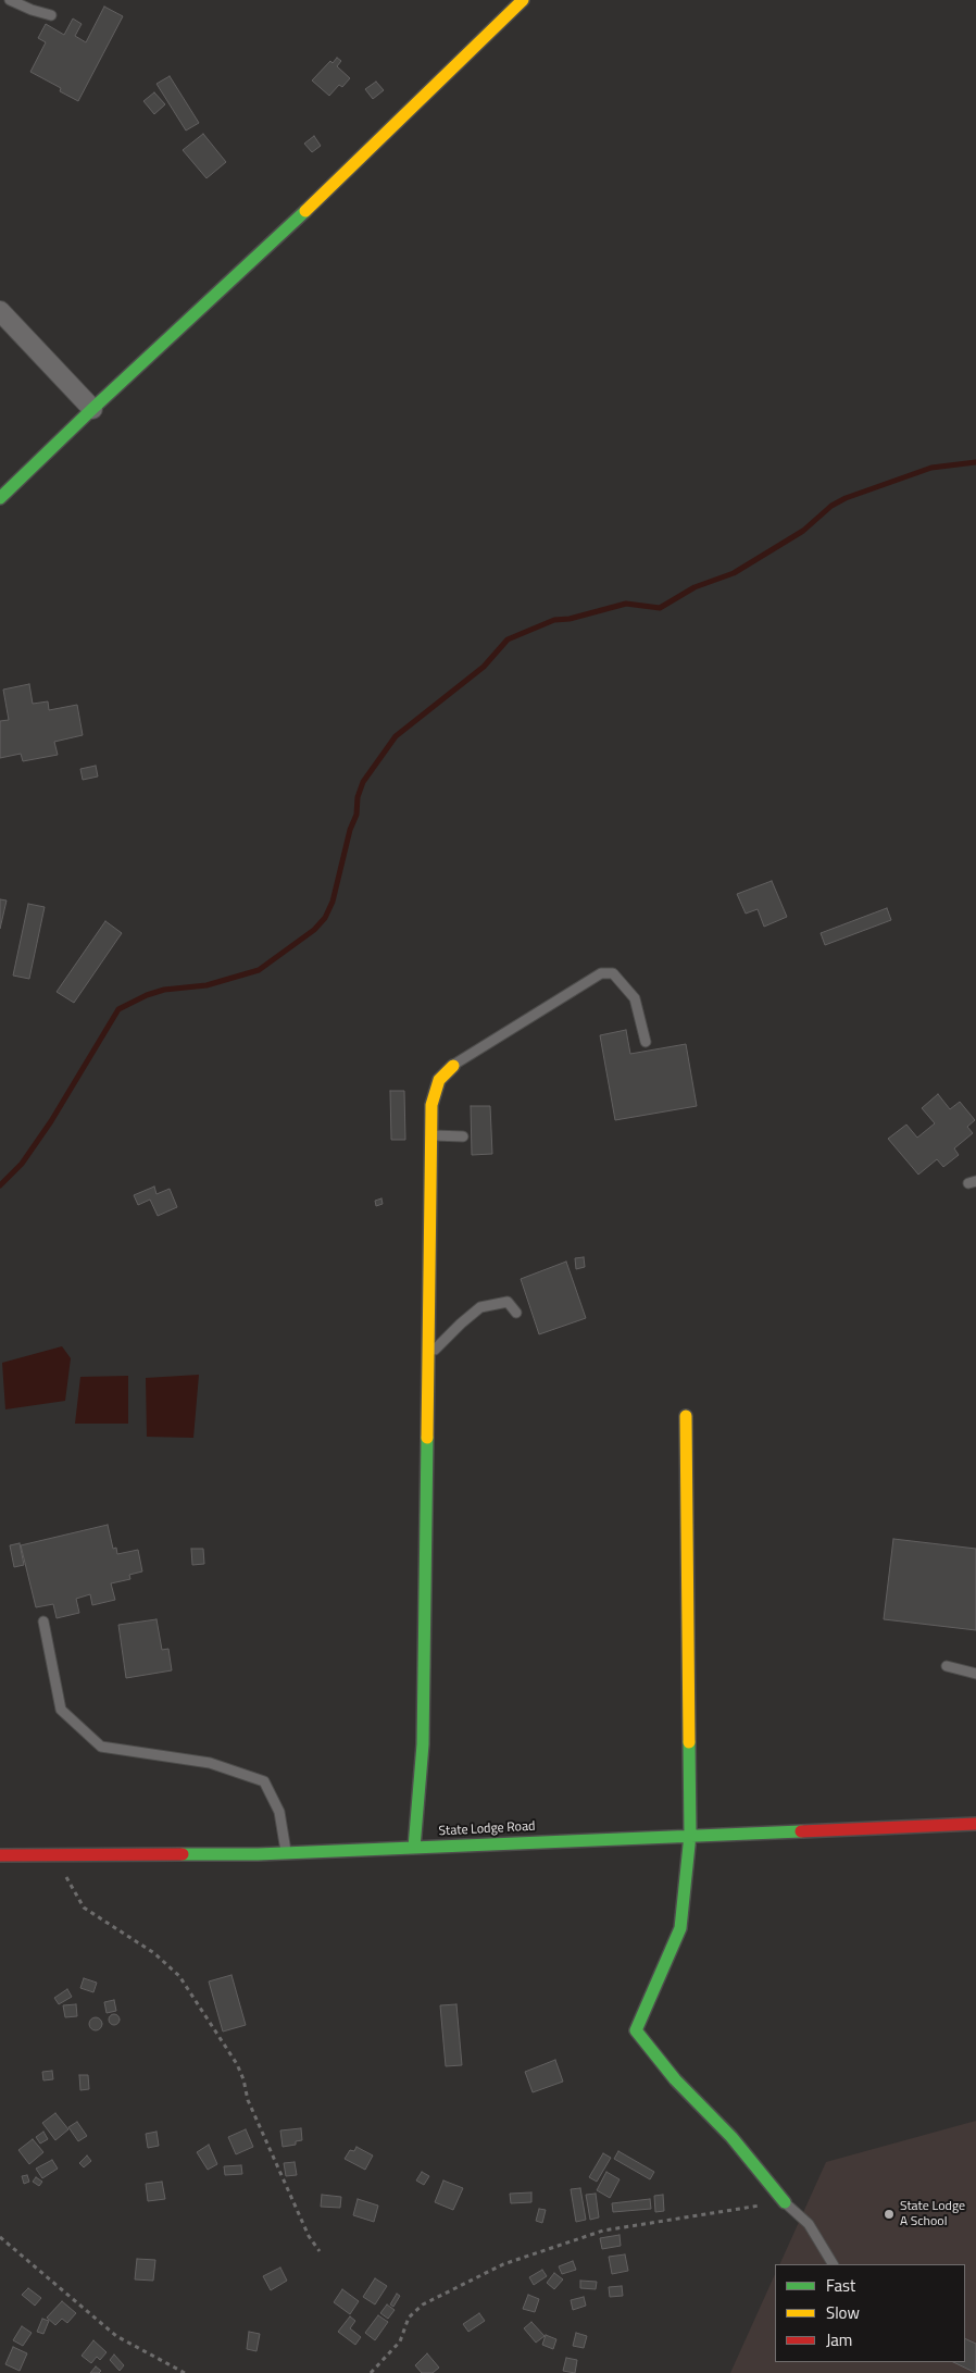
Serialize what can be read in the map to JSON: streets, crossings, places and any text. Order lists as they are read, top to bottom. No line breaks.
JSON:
{"streets":{"street":["State Lodge Road"]},"places":["State Lodge A School"],"legend":["Fast","Slow","Jam"]}
